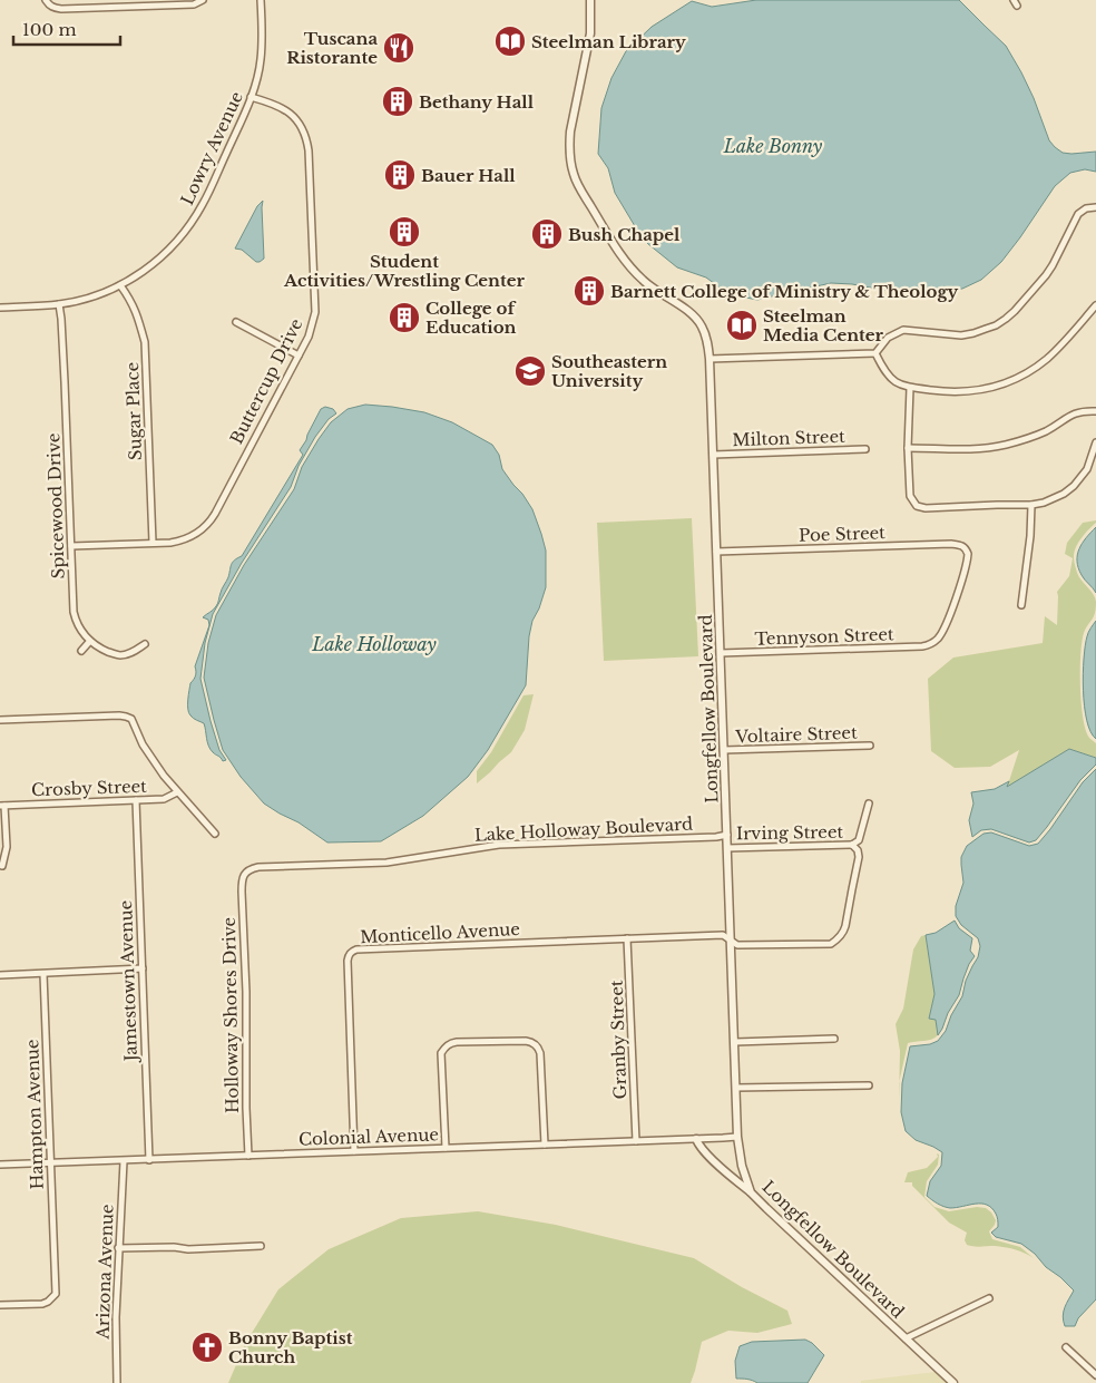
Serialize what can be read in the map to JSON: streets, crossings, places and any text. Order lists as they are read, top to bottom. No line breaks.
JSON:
{"streets":{"street":["Lowry Avenue","Buttercup Drive","Sugar Place","Milton Street","Spicewood Drive","Poe Street","Tennyson Street","Longfellow Boulevard","Voltaire Street","Crosby Street","Lake Holloway Boulevard","Irving Street","Monticello Avenue","Jamestown Avenue","Holloway Shores Drive","Granby Street","Hampton Avenue","Colonial Avenue","Arizona Avenue"]},"crossings":[["Lowry Avenue","Buttercup Drive"],["Lowry Avenue","Sugar Place"],["Lowry Avenue","Spicewood Drive"],["Buttercup Drive","Sugar Place"],["Buttercup Drive","Spicewood Drive"],["Milton Street","Longfellow Boulevard"],["Poe Street","Tennyson Street"],["Poe Street","Longfellow Boulevard"],["Tennyson Street","Longfellow Boulevard"],["Longfellow Boulevard","Voltaire Street"],["Longfellow Boulevard","Lake Holloway Boulevard"],["Longfellow Boulevard","Irving Street"],["Longfellow Boulevard","Monticello Avenue"],["Longfellow Boulevard","Colonial Avenue"],["Crosby Street","Jamestown Avenue"],["Lake Holloway Boulevard","Holloway Shores Drive"],["Irving Street","Monticello Avenue"],["Monticello Avenue","Granby Street"],["Monticello Avenue","Colonial Avenue"],["Jamestown Avenue","Colonial Avenue"],["Holloway Shores Drive","Colonial Avenue"],["Granby Street","Colonial Avenue"],["Hampton Avenue","Colonial Avenue"],["Colonial Avenue","Arizona Avenue"]],"water":["Lake Bonny","Lake Holloway"],"places":{"library":["Steelman Library","Steelman Media Center"],"restaurant":["Tuscana Ristorante"],"building":["Bethany Hall","Bauer Hall","Student Activities/Wrestling Center","Bush Chapel","Barnett College of Ministry & Theology","College of Education"],"school or university":["Southeastern University"],"church":["Bonny Baptist Church"]},"scale_bar":"100 m"}
